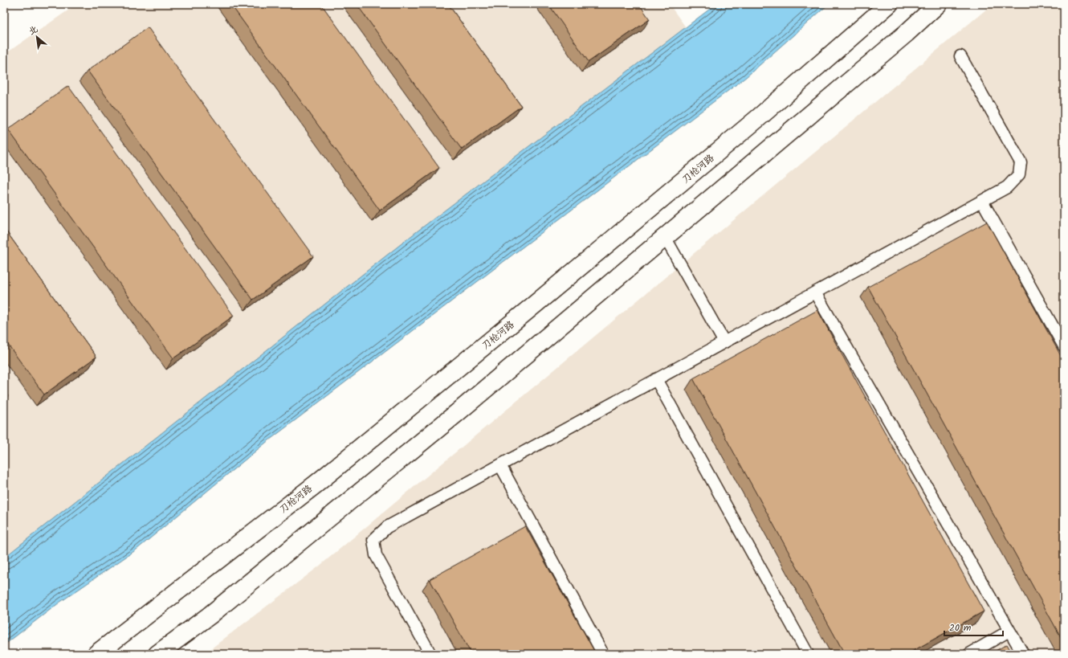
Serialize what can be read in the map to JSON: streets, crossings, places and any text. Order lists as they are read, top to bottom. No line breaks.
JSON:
{"streets":{"street":["刀枪河路"]},"scale_bar":"20 m","north":"top left"}
